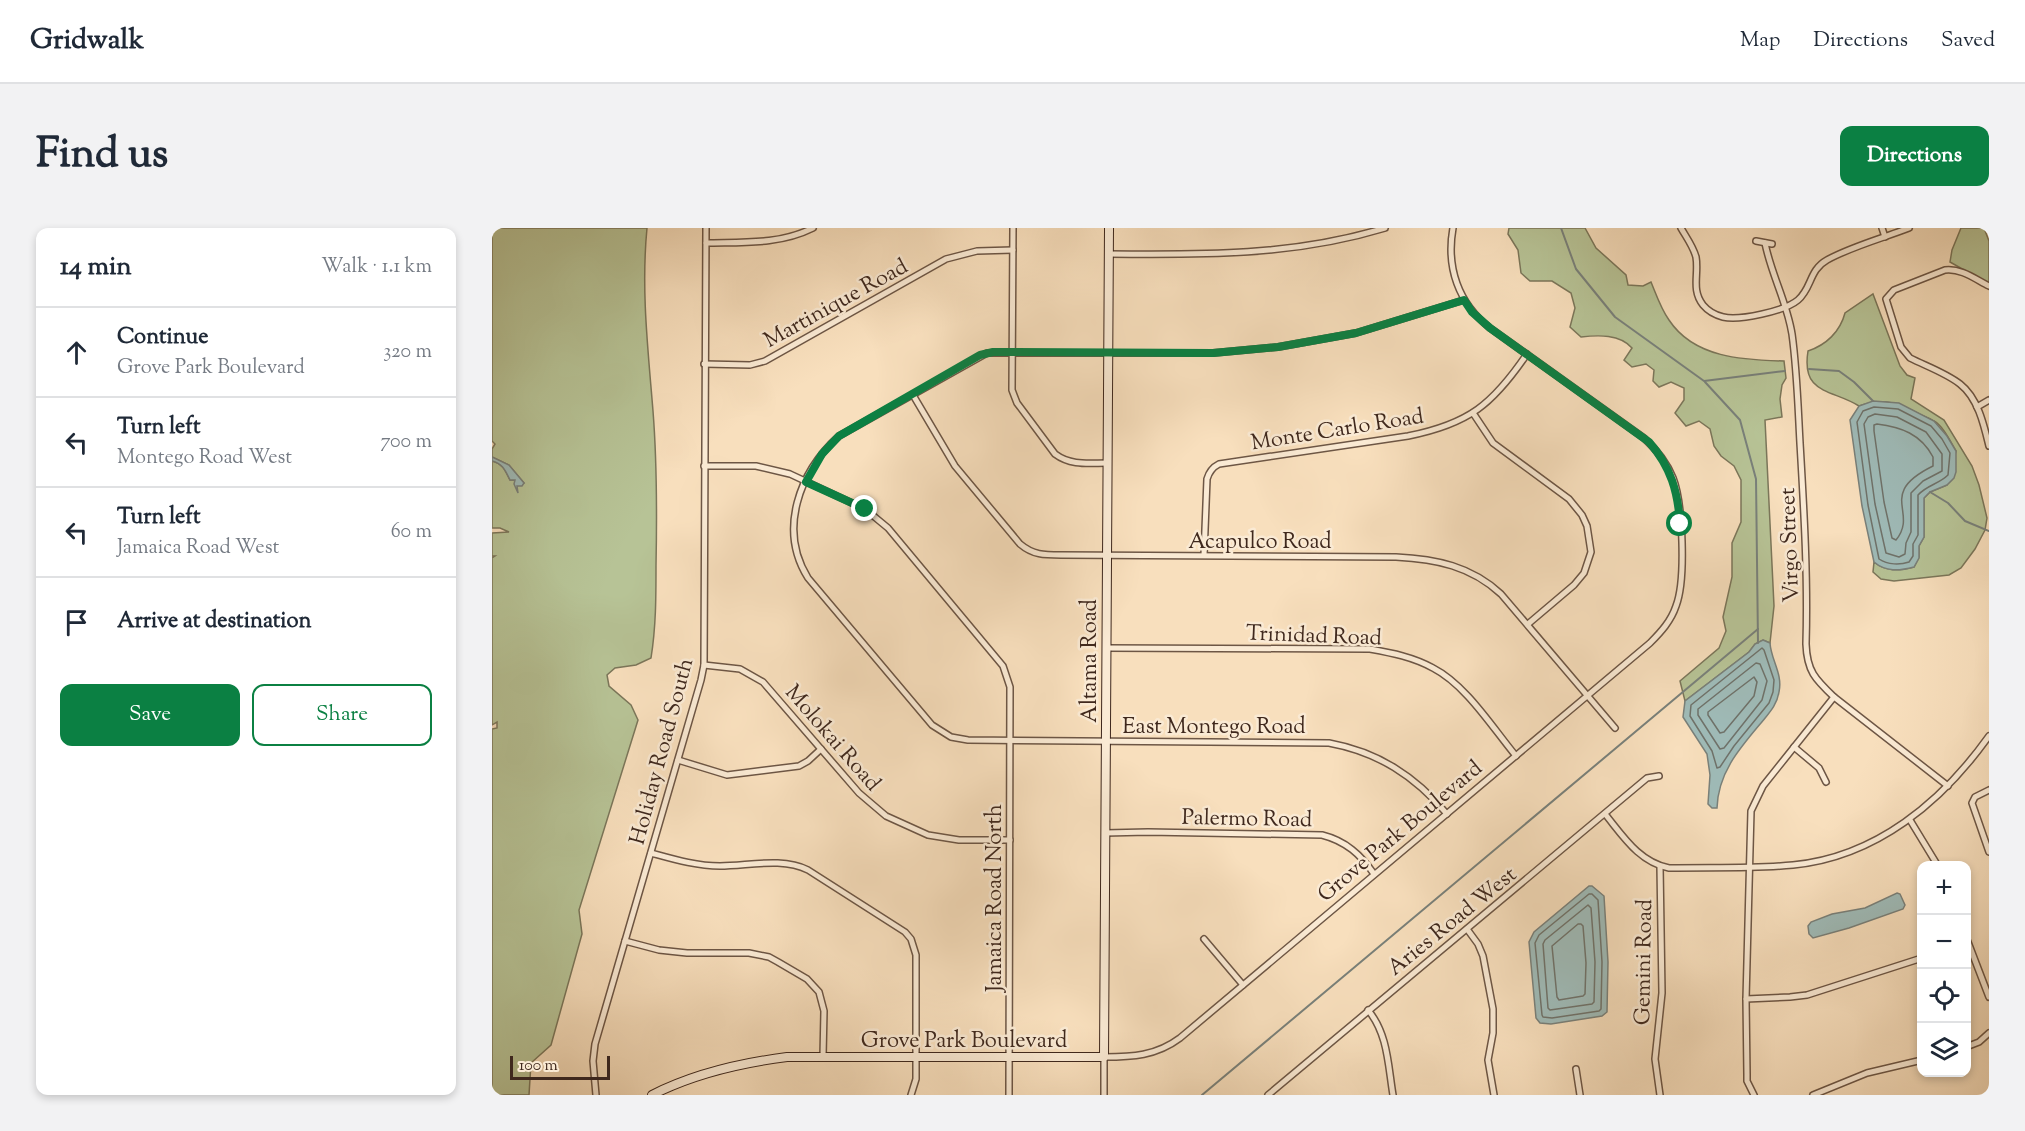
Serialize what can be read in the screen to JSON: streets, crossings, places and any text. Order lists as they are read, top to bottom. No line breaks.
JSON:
{"streets":{"street":["Martinique Road","Monte Carlo Road","Acapulco Road","Virgo Street","Trinidad Road","Altama Road","East Montego Road","Molokai Road","Holiday Road South","Palermo Road","Grove Park Boulevard","Jamaica Road North","Aries Road West","Gemini Road"]},"crossings":[["Martinique Road","Holiday Road South"],["Monte Carlo Road","Acapulco Road"],["Monte Carlo Road","Grove Park Boulevard"],["Acapulco Road","Altama Road"],["Acapulco Road","East Montego Road"],["Acapulco Road","Grove Park Boulevard"],["Trinidad Road","Altama Road"],["Trinidad Road","Grove Park Boulevard"],["Altama Road","East Montego Road"],["Altama Road","Palermo Road"],["Altama Road","Grove Park Boulevard"],["East Montego Road","Grove Park Boulevard"],["East Montego Road","Jamaica Road North"],["Molokai Road","Holiday Road South"],["Molokai Road","Jamaica Road North"],["Holiday Road South","Jamaica Road North"],["Palermo Road","Grove Park Boulevard"],["Grove Park Boulevard","Jamaica Road North"]],"scale_bar":"100 m","page":{"header":"Gridwalk","nav":["Map","Directions","Saved"],"title":"Find us","buttons":["Directions",["Save","Share"]],"heading":["14 min","Walk · 1.1 km"],"list":[["Continue","Grove Park Boulevard","320 m"],["Turn left","Montego Road West","700 m"],["Turn left","Jamaica Road West","60 m"],"Arrive at destination"],"map_buttons":["+","−"],"scale":"100 m"}}
